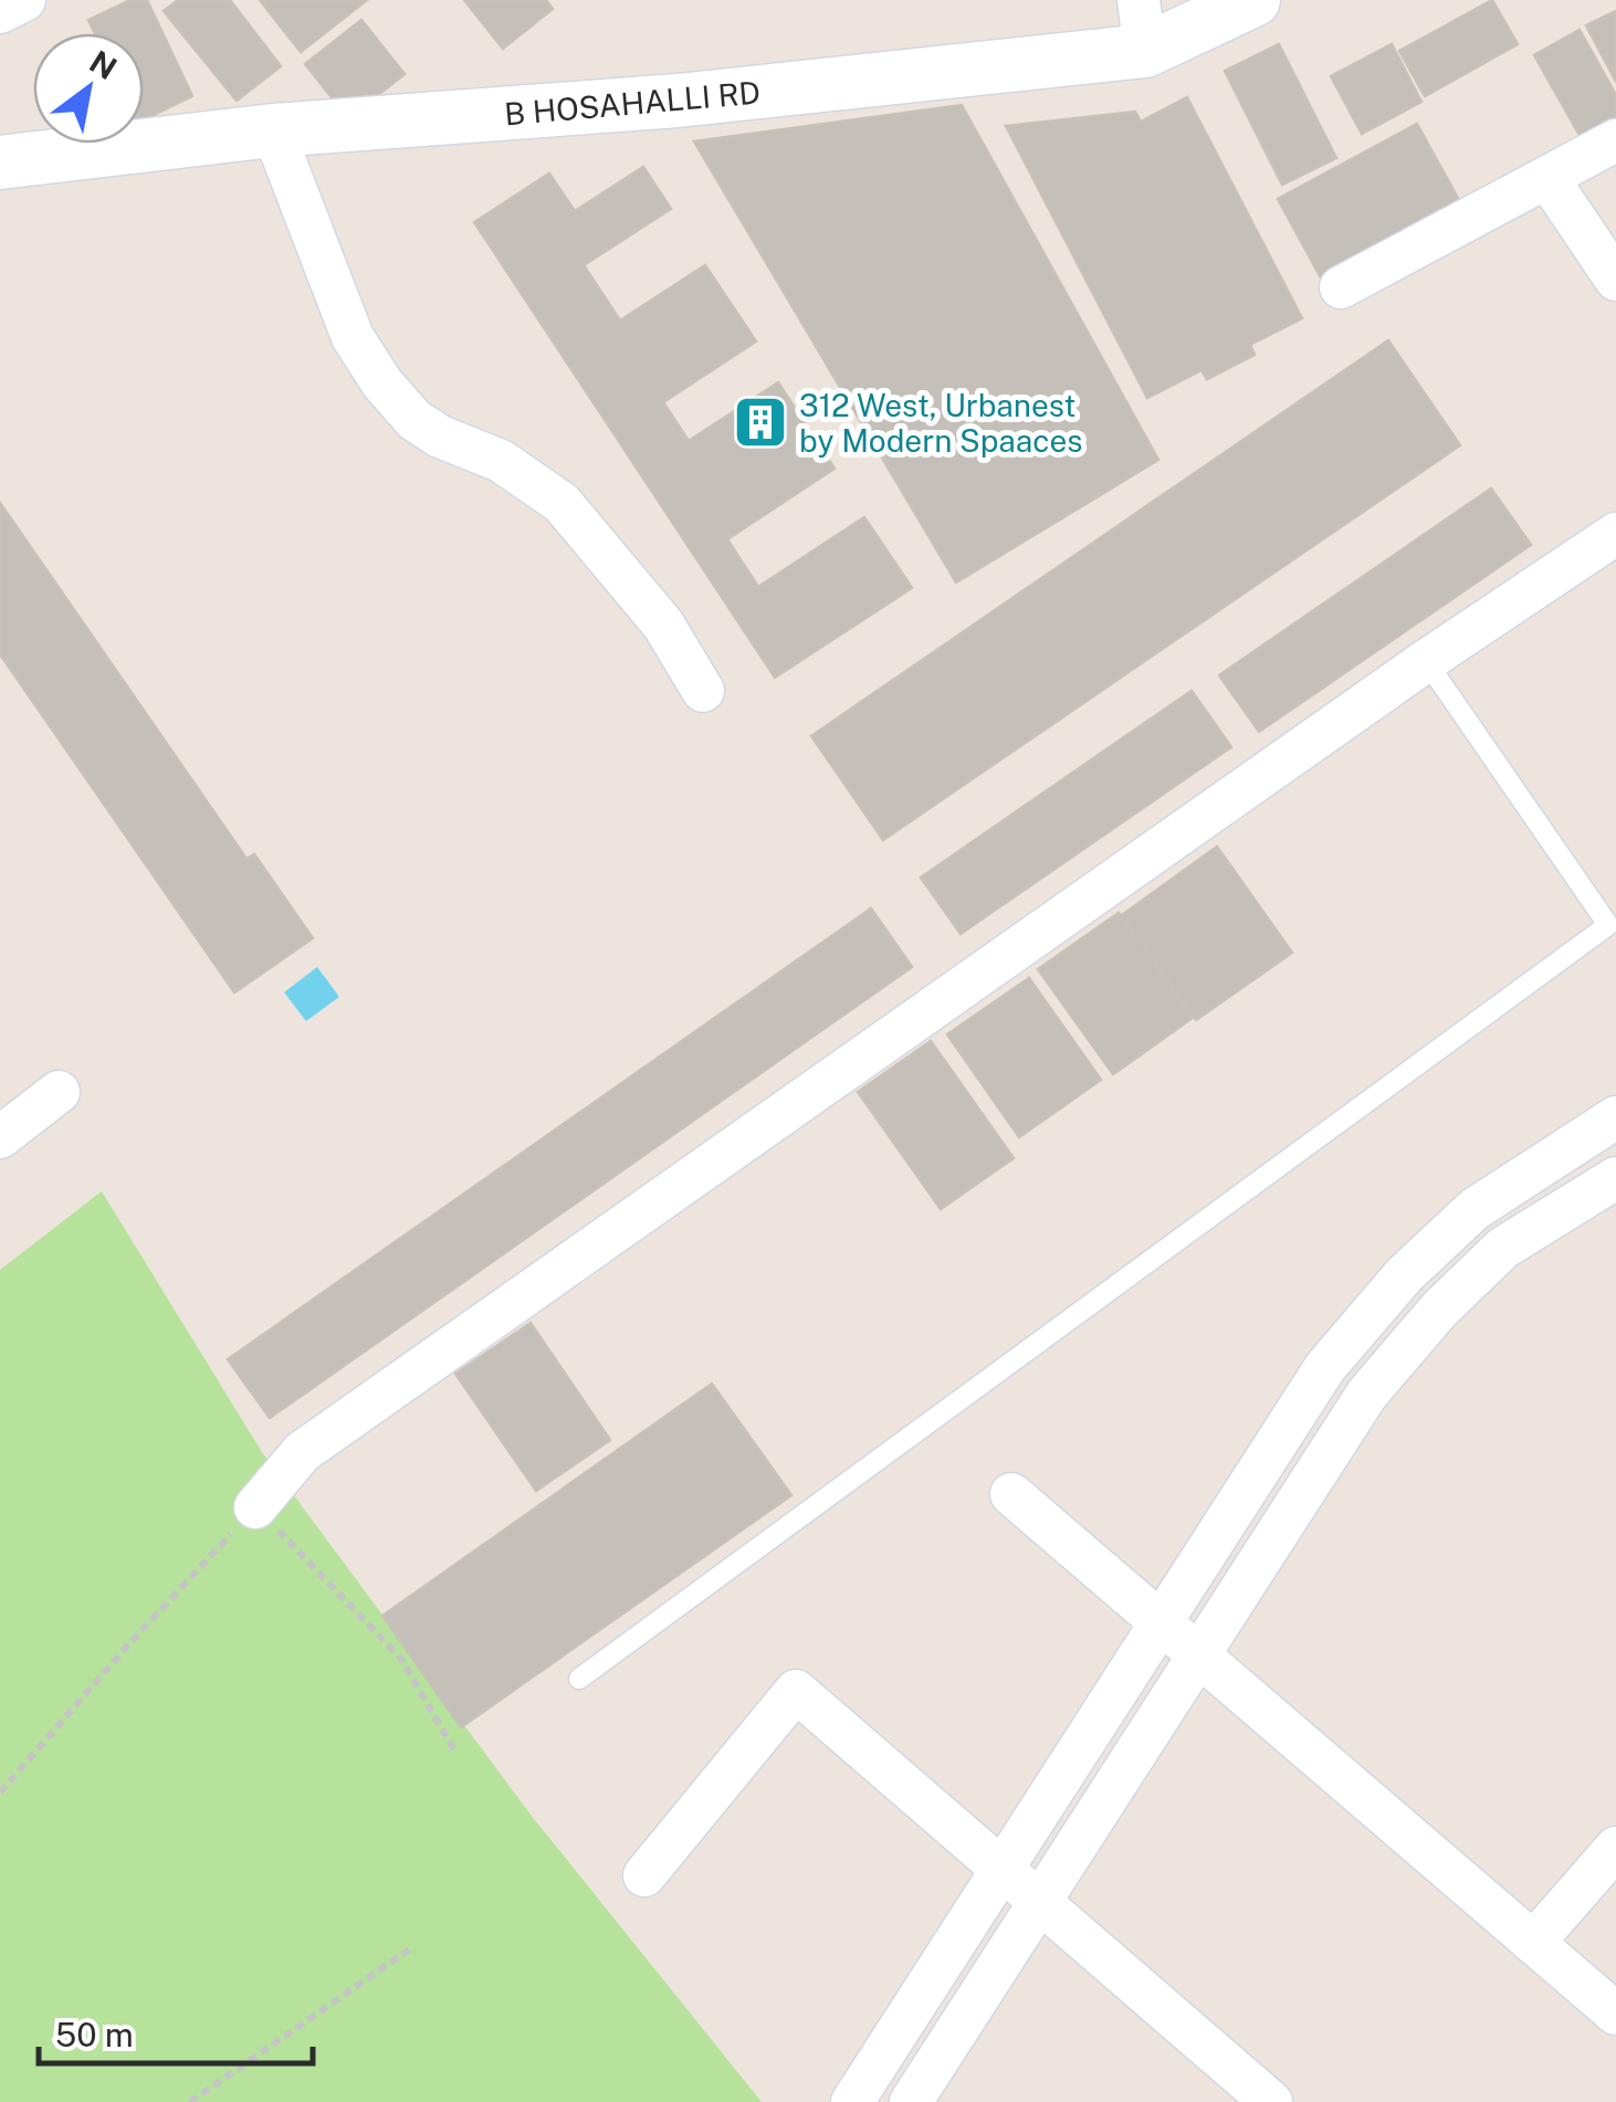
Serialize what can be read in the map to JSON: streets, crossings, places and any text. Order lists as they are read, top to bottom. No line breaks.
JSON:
{"streets":{"street":["B HOSAHALLI RD"]},"places":{"building":["312 West, Urbanest by Modern Spaaces"]},"scale_bar":"50 m","north":"top right"}
